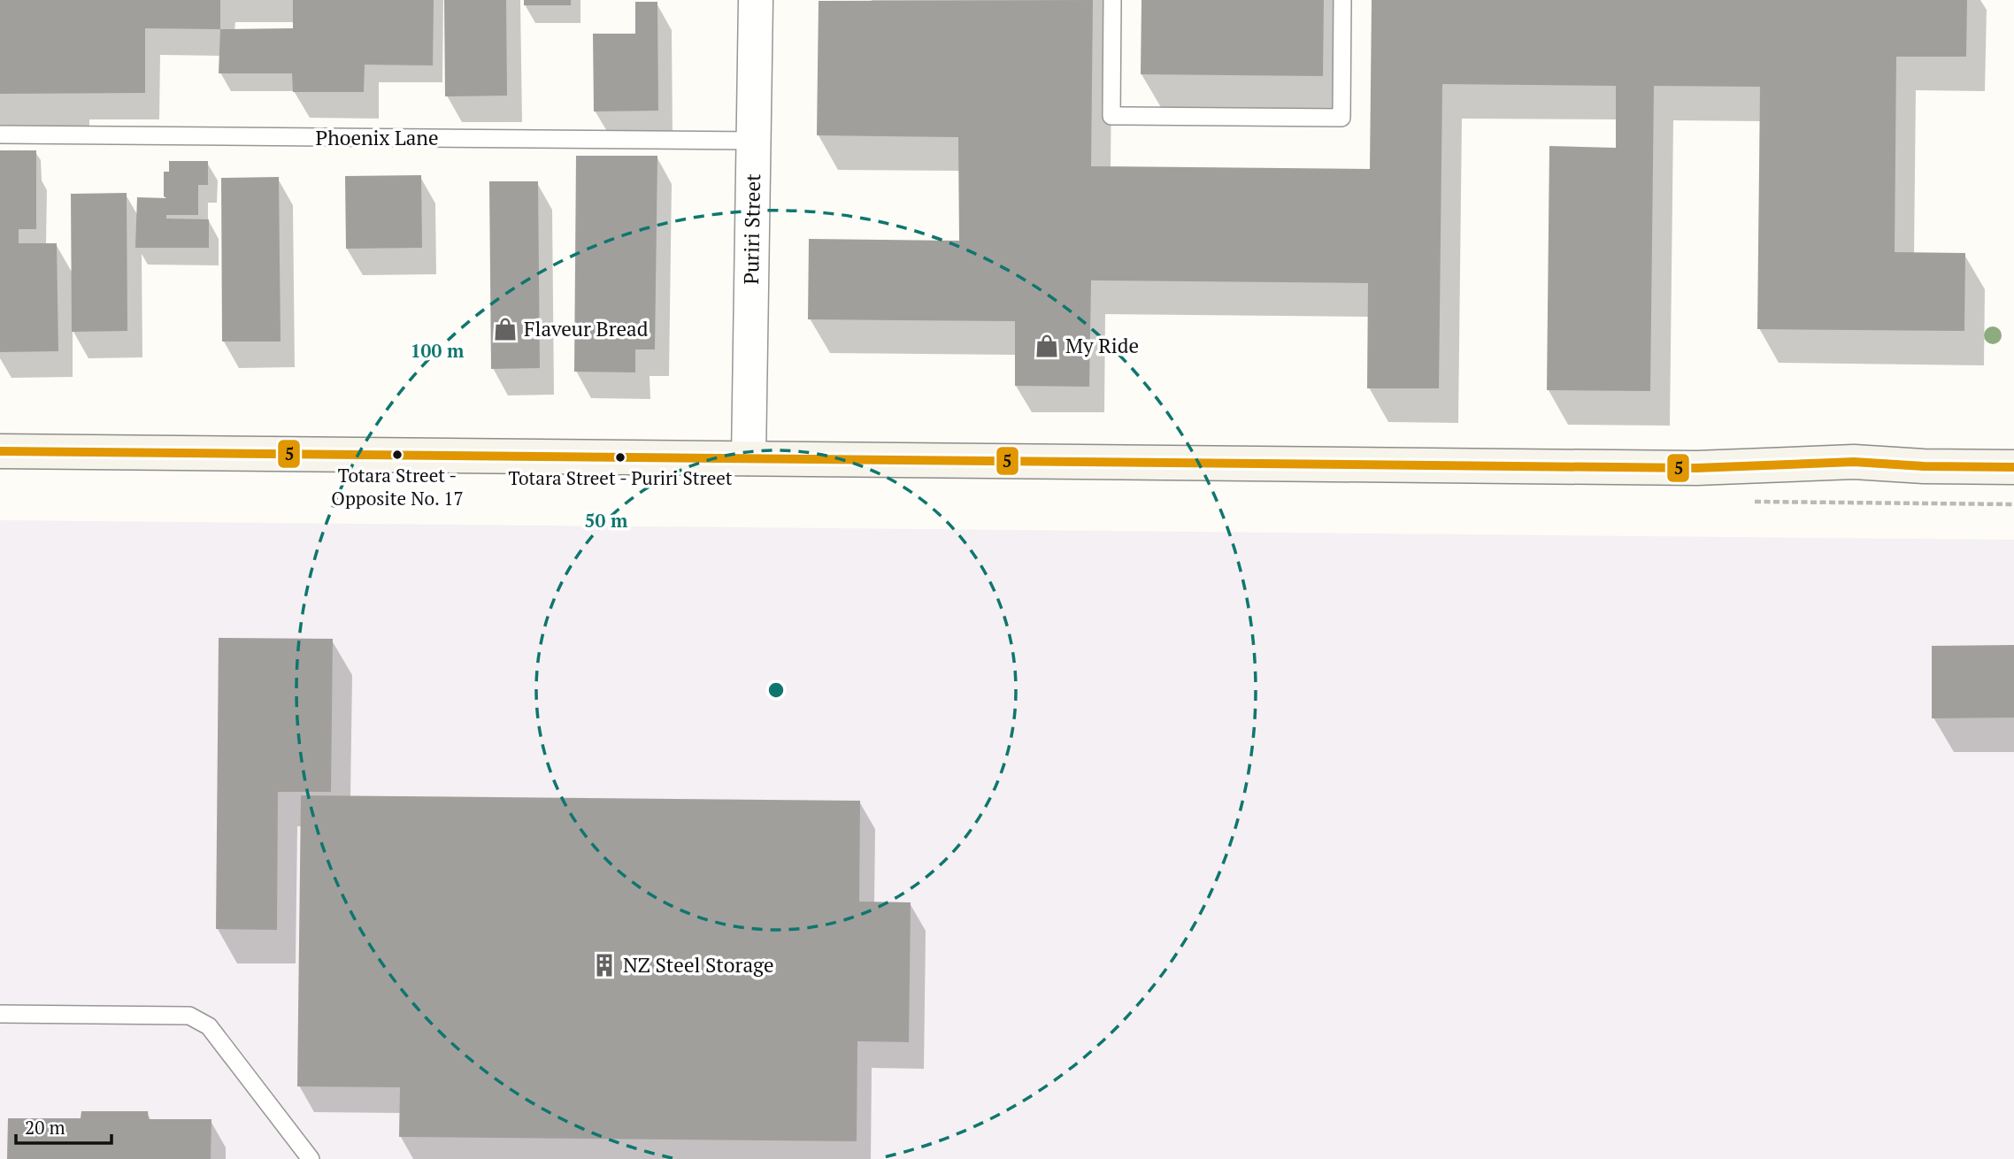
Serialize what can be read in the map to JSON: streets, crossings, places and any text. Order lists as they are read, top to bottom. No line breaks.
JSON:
{"streets":{"street":["Puriri Street"],"lane":["Phoenix Lane"]},"crossings":[["Phoenix Lane","Puriri Street"]],"places":{"shop":["Flaveur Bread","My Ride"],"other":["Totara Street - Opposite No. 17","Totara Street - Puriri Street"],"building":["NZ Steel Storage"]},"lines":["transit line 5"],"scale_bar":"20 m","rings":["100 m","50 m"]}
